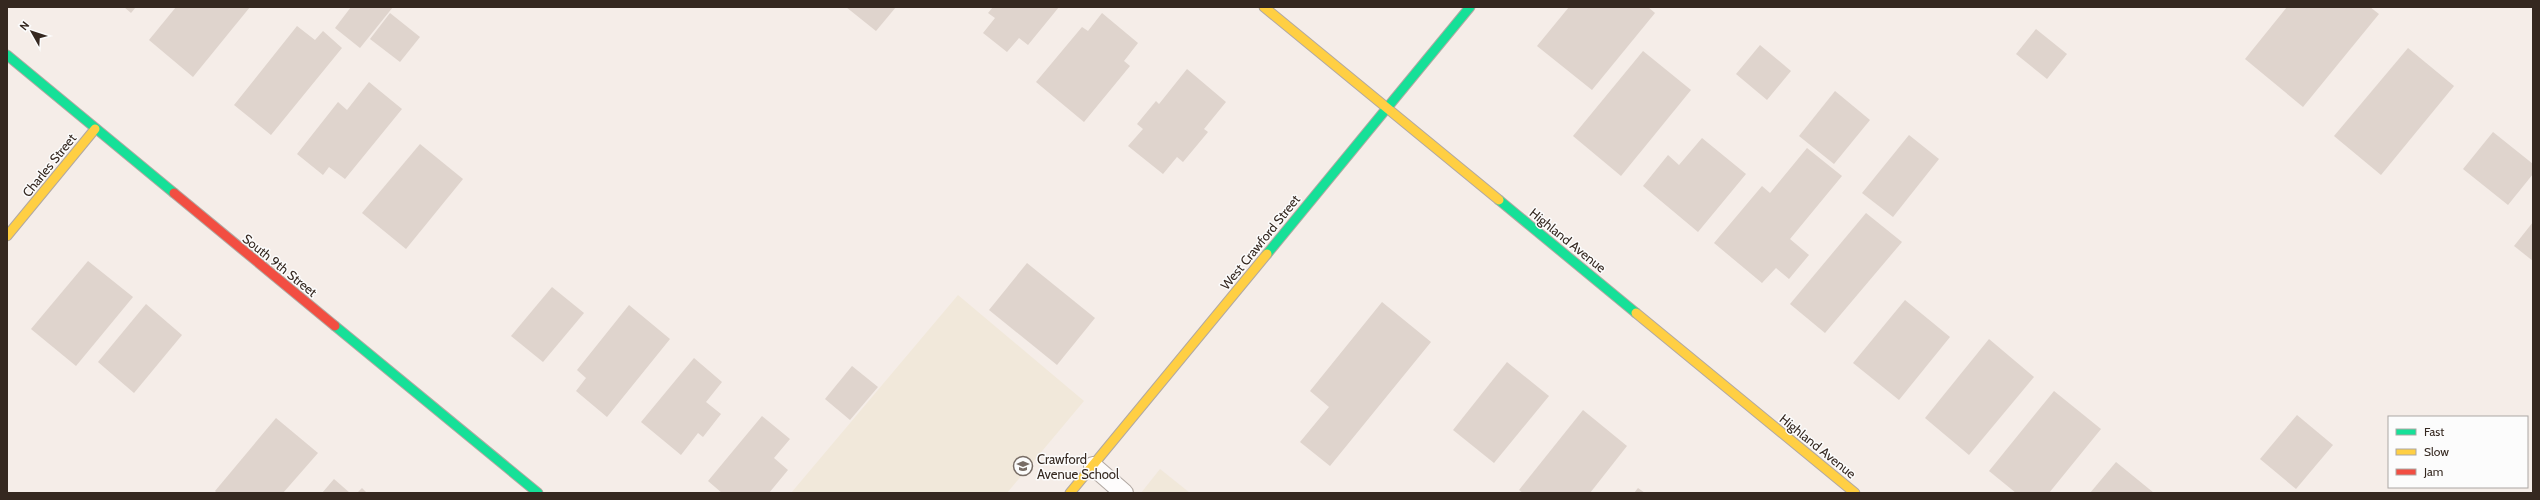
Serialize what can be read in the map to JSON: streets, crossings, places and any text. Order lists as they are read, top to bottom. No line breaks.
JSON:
{"streets":{"main road":["Charles Street","Highland Avenue","West Crawford Street","South 9th Street"]},"crossings":[["Charles Street","South 9th Street"],["Highland Avenue","West Crawford Street"]],"places":{"school or university":["Crawford Avenue School"]},"legend":["Fast","Slow","Jam"],"north":"top left"}
